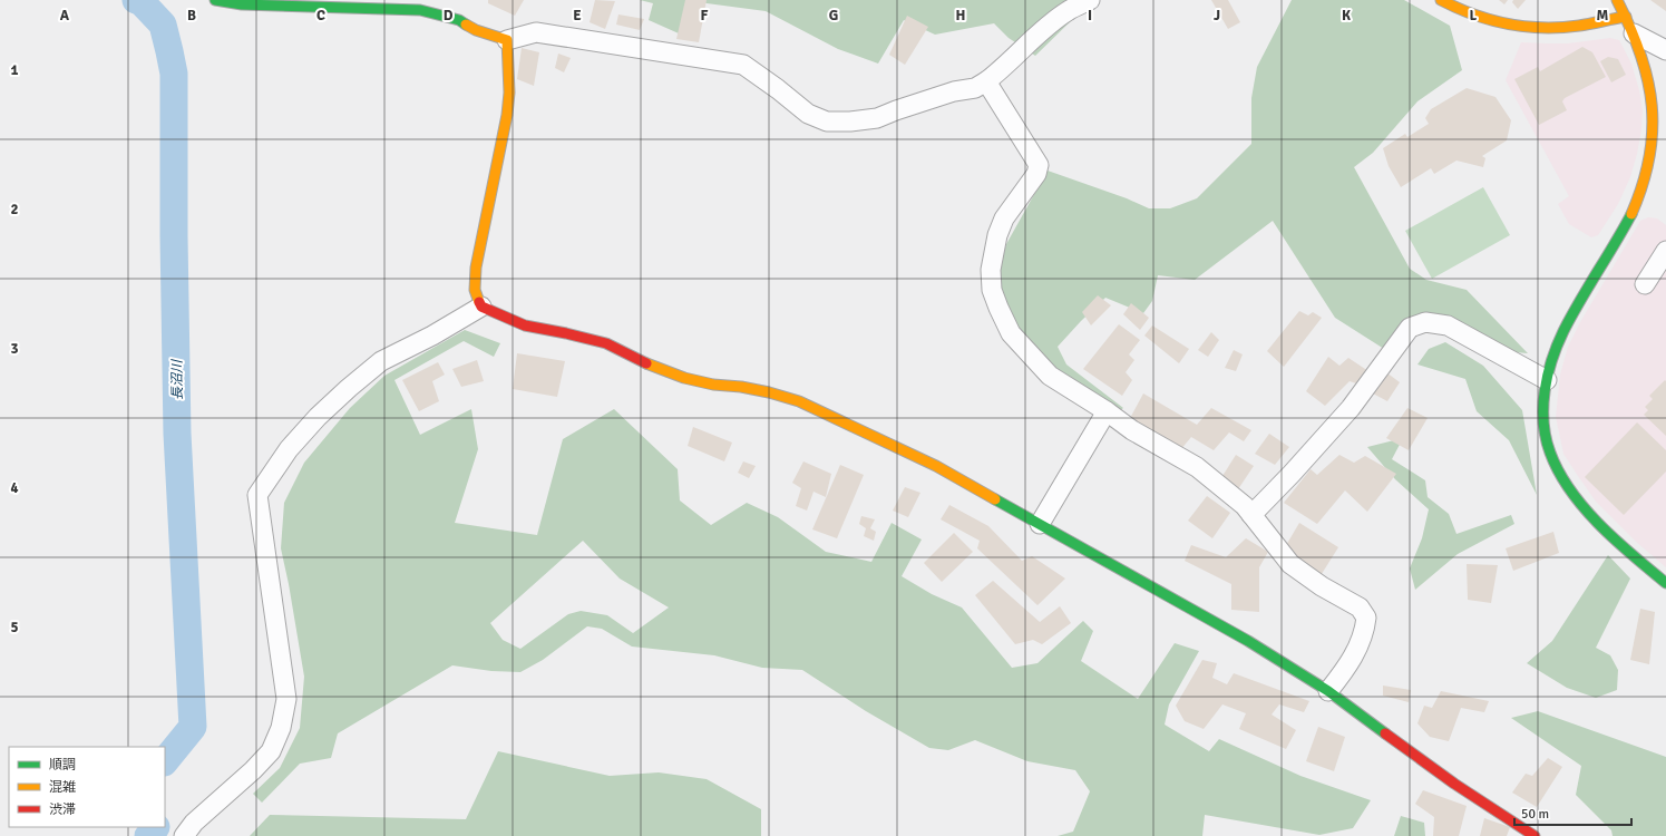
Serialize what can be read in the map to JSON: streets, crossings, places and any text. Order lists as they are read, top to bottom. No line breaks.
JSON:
{"water":["長沼川"],"legend":["順調","混雑","渋滞"],"scale_bar":"50 m","grid":{"columns":["A","B","C","D","E","F","G","H","I","J","K","L","M"],"rows":["1","2","3","4","5"]}}
